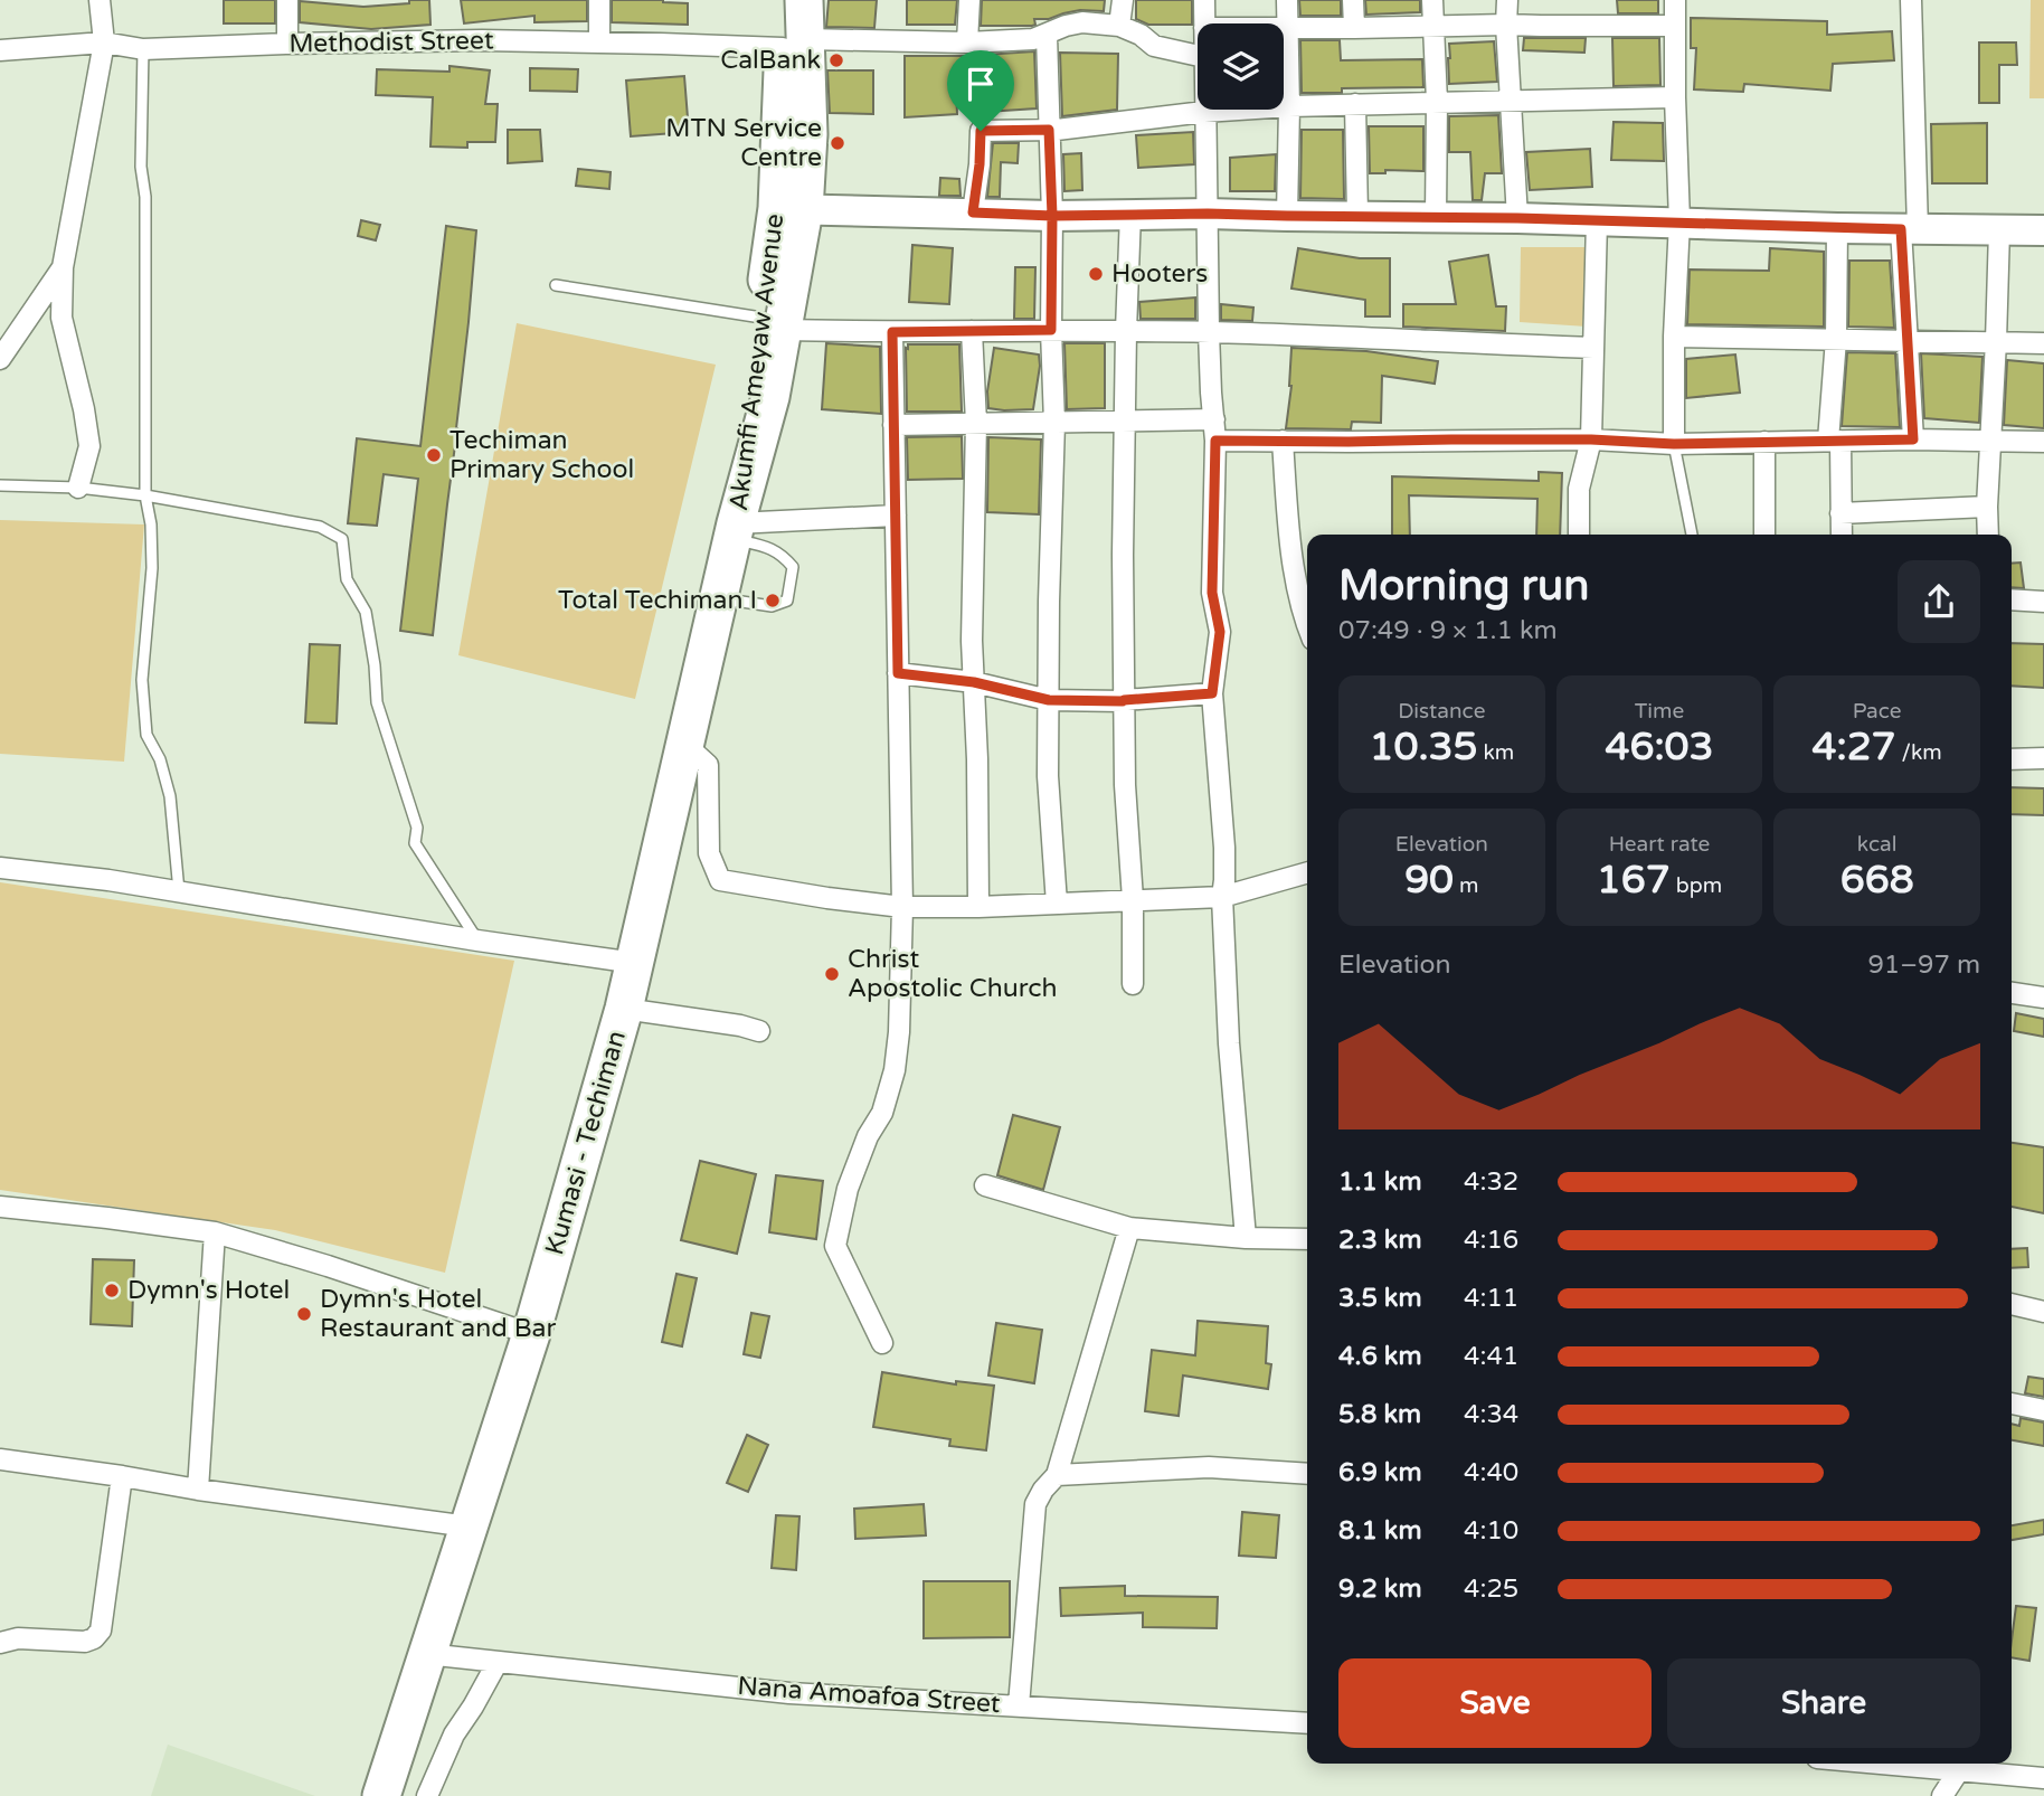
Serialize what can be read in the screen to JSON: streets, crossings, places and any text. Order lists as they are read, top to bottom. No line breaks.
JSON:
{"streets":{"highway":["Akumfi Ameyaw Avenue","Kumasi - Techiman"],"street":["Methodist Street","Nana Amoafoa Street"]},"crossings":[["Methodist Street","Akumfi Ameyaw Avenue"],["Akumfi Ameyaw Avenue","Kumasi - Techiman"],["Kumasi - Techiman","Nana Amoafoa Street"]],"places":["CalBank","MTN Service Centre","Hooters","Techiman Primary School","Total Techiman I","Christ Apostolic Church","Dymn's Hotel","Dymn's Hotel Restaurant and Bar"],"page":{"heading":["Morning run","07:49 · 9 × 1.1 km"],"stats":[["Distance","10.35 km"],["Time","46:03"],["Pace","4:27 /km"],["Elevation","90 m"],["Heart rate","167 bpm"],["kcal","668"]],"chart":["Elevation","91–97 m"],"list":[{"name":"1.1 km","note":"4:32"},{"name":"2.3 km","note":"4:16"},{"name":"3.5 km","note":"4:11"},{"name":"4.6 km","note":"4:41"},{"name":"5.8 km","note":"4:34"},{"name":"6.9 km","note":"4:40"},{"name":"8.1 km","note":"4:10"},{"name":"9.2 km","note":"4:25"}],"buttons":["Save","Share"]}}
